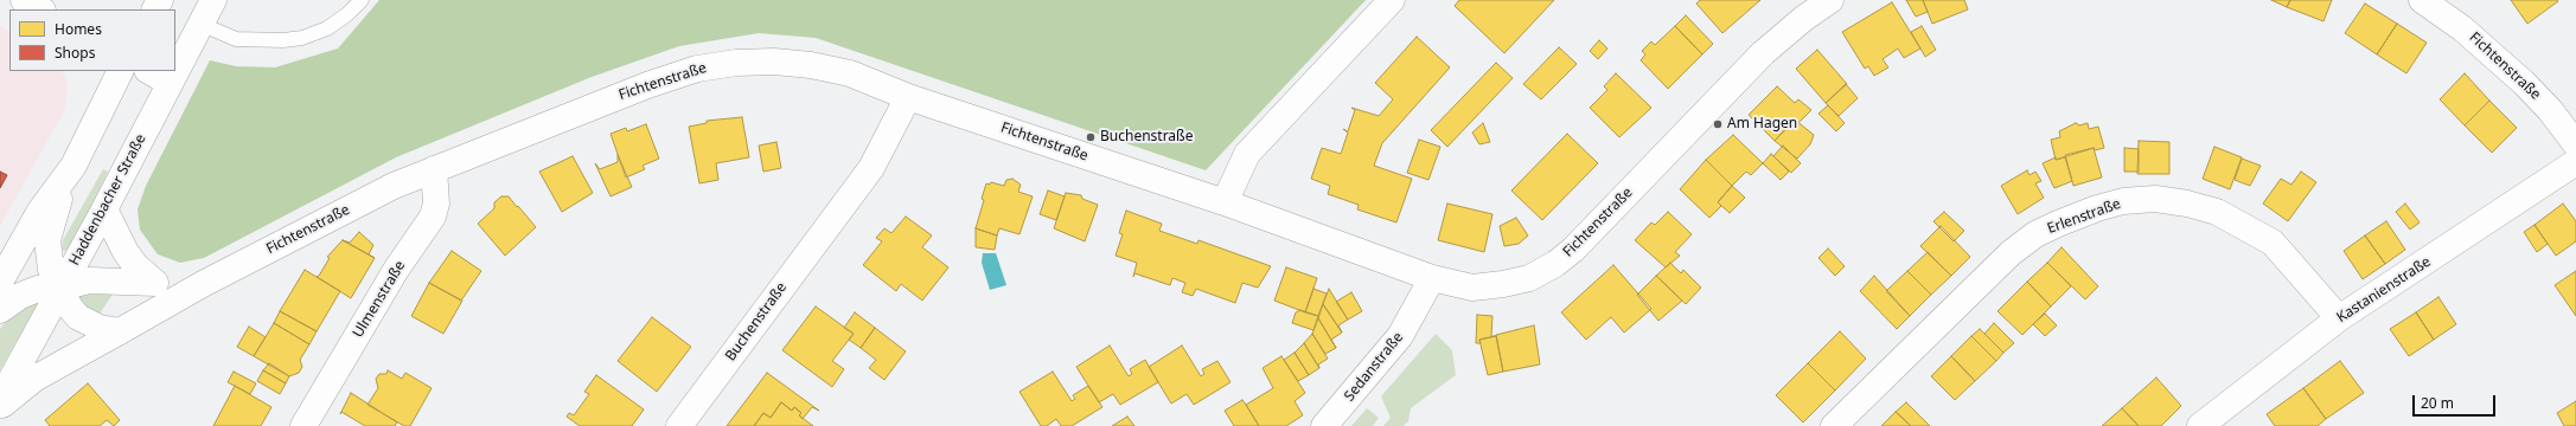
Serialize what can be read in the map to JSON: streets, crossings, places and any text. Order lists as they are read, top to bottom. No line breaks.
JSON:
{"streets":{"street":["Fichtenstraße","Haddenbacher Straße","Erlenstraße","Kastanienstraße","Ulmenstraße","Buchenstraße","Sedanstraße"]},"crossings":[["Fichtenstraße","Haddenbacher Straße"],["Fichtenstraße","Ulmenstraße"],["Fichtenstraße","Buchenstraße"],["Fichtenstraße","Sedanstraße"],["Erlenstraße","Kastanienstraße"]],"places":["Am Hagen","Buchenstraße"],"legend":["Homes","Shops"],"scale_bar":"20 m"}
